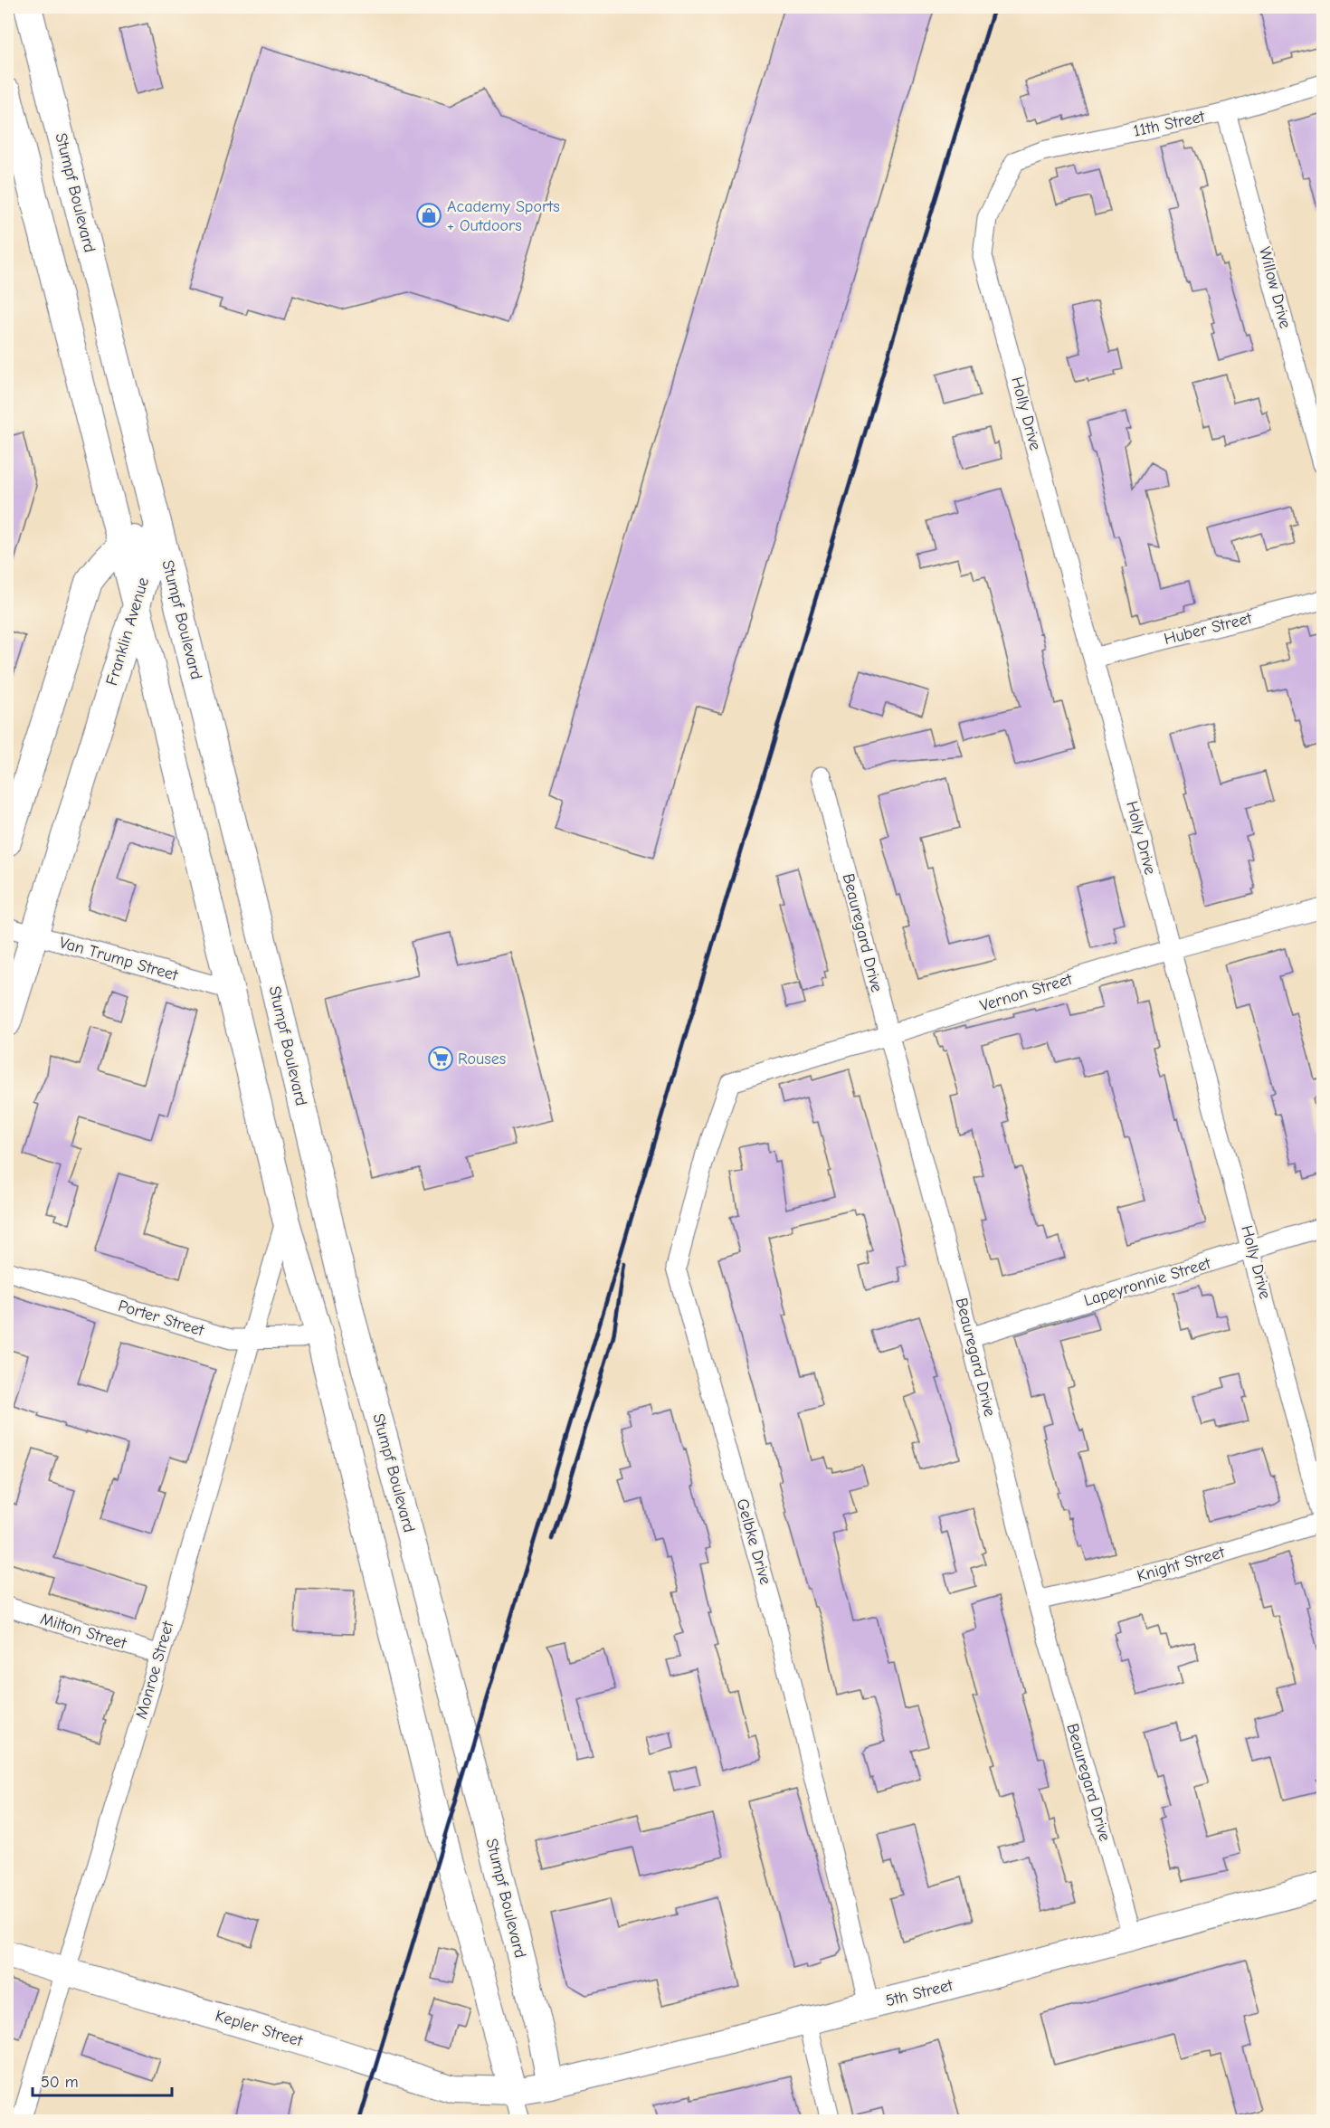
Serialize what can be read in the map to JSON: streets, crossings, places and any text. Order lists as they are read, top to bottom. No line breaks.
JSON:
{"streets":{"main road":["Stumpf Boulevard","Franklin Avenue","5th Street","Kepler Street"],"street":["11th Street","Willow Drive","Holly Drive","Huber Street","Beauregard Drive","Van Trump Street","Vernon Street","Lapeyronnie Street","Porter Street","Gelbke Drive","Knight Street","Milton Street","Monroe Street"]},"crossings":[["11th Street","Willow Drive"],["11th Street","Holly Drive"],["Stumpf Boulevard","Franklin Avenue"],["Stumpf Boulevard","5th Street"],["Holly Drive","Huber Street"],["Holly Drive","Vernon Street"],["Holly Drive","Lapeyronnie Street"],["Holly Drive","Knight Street"],["Franklin Avenue","Van Trump Street"],["Beauregard Drive","Vernon Street"],["Beauregard Drive","Lapeyronnie Street"],["Beauregard Drive","Knight Street"],["Beauregard Drive","5th Street"],["Vernon Street","Gelbke Drive"],["Porter Street","Monroe Street"],["Gelbke Drive","5th Street"],["Milton Street","Monroe Street"],["Monroe Street","Kepler Street"],["5th Street","Kepler Street"]],"places":{"shop":["Academy Sports + Outdoors"],"supermarket":["Rouses"]},"scale_bar":"50 m"}
